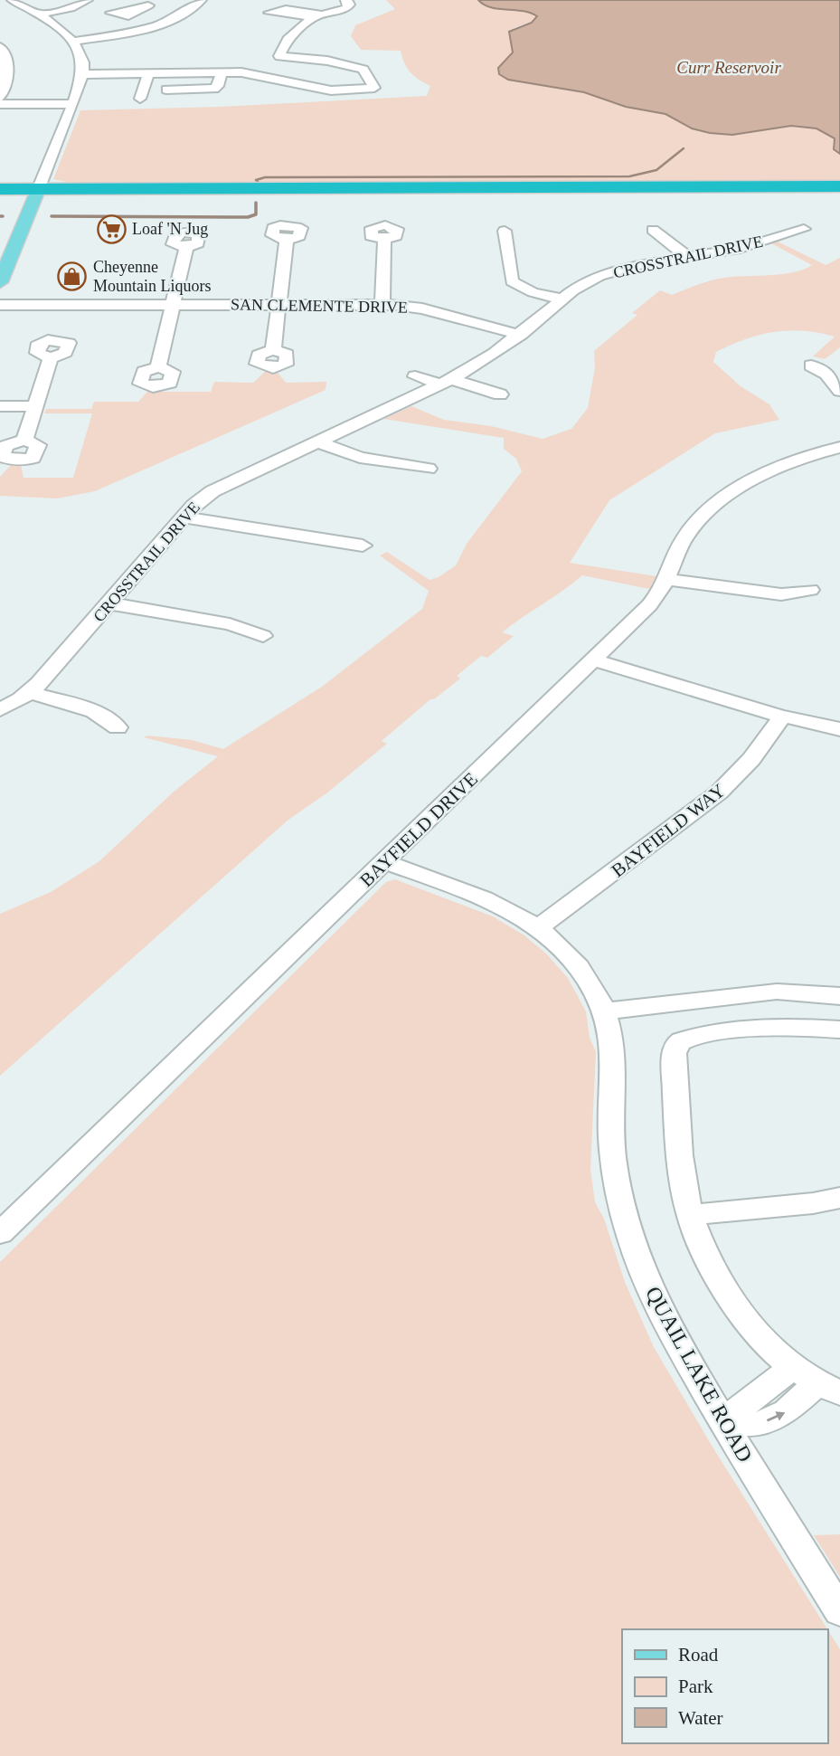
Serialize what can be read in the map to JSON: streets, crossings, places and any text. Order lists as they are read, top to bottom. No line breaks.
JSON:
{"streets":{"street":["CROSSTRAIL DRIVE","SAN CLEMENTE DRIVE","BAYFIELD DRIVE","BAYFIELD WAY","QUAIL LAKE ROAD"]},"crossings":[["CROSSTRAIL DRIVE","SAN CLEMENTE DRIVE"],["BAYFIELD DRIVE","QUAIL LAKE ROAD"],["BAYFIELD WAY","QUAIL LAKE ROAD"]],"water":["Curr Reservoir"],"places":{"supermarket":["Loaf 'N Jug"],"shop":["Cheyenne Mountain Liquors"]},"legend":["Road","Park","Water"]}
